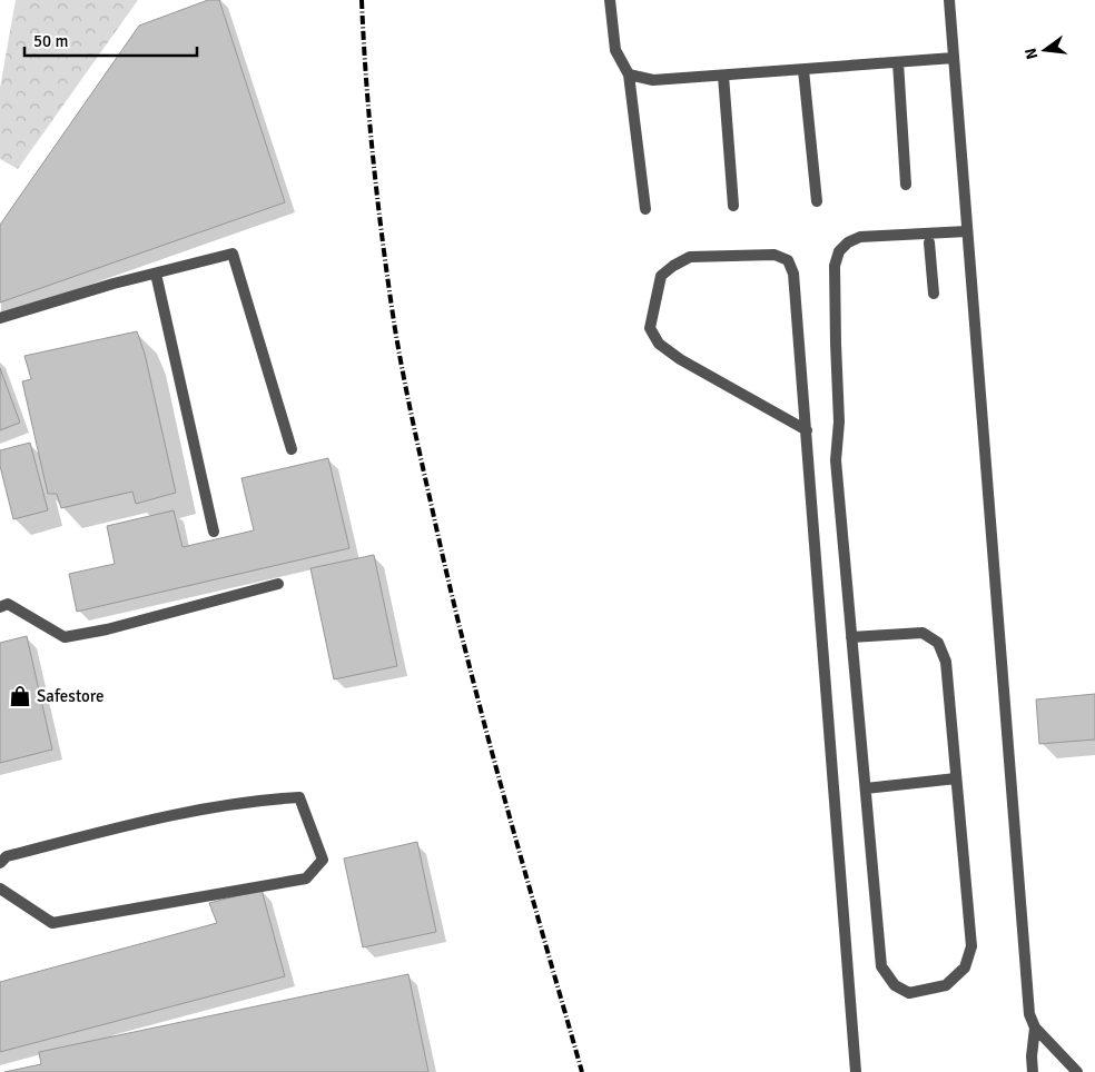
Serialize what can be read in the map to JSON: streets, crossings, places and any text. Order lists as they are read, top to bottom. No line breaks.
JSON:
{"places":{"shop":["Safestore"]},"scale_bar":"50 m","north":"left"}
